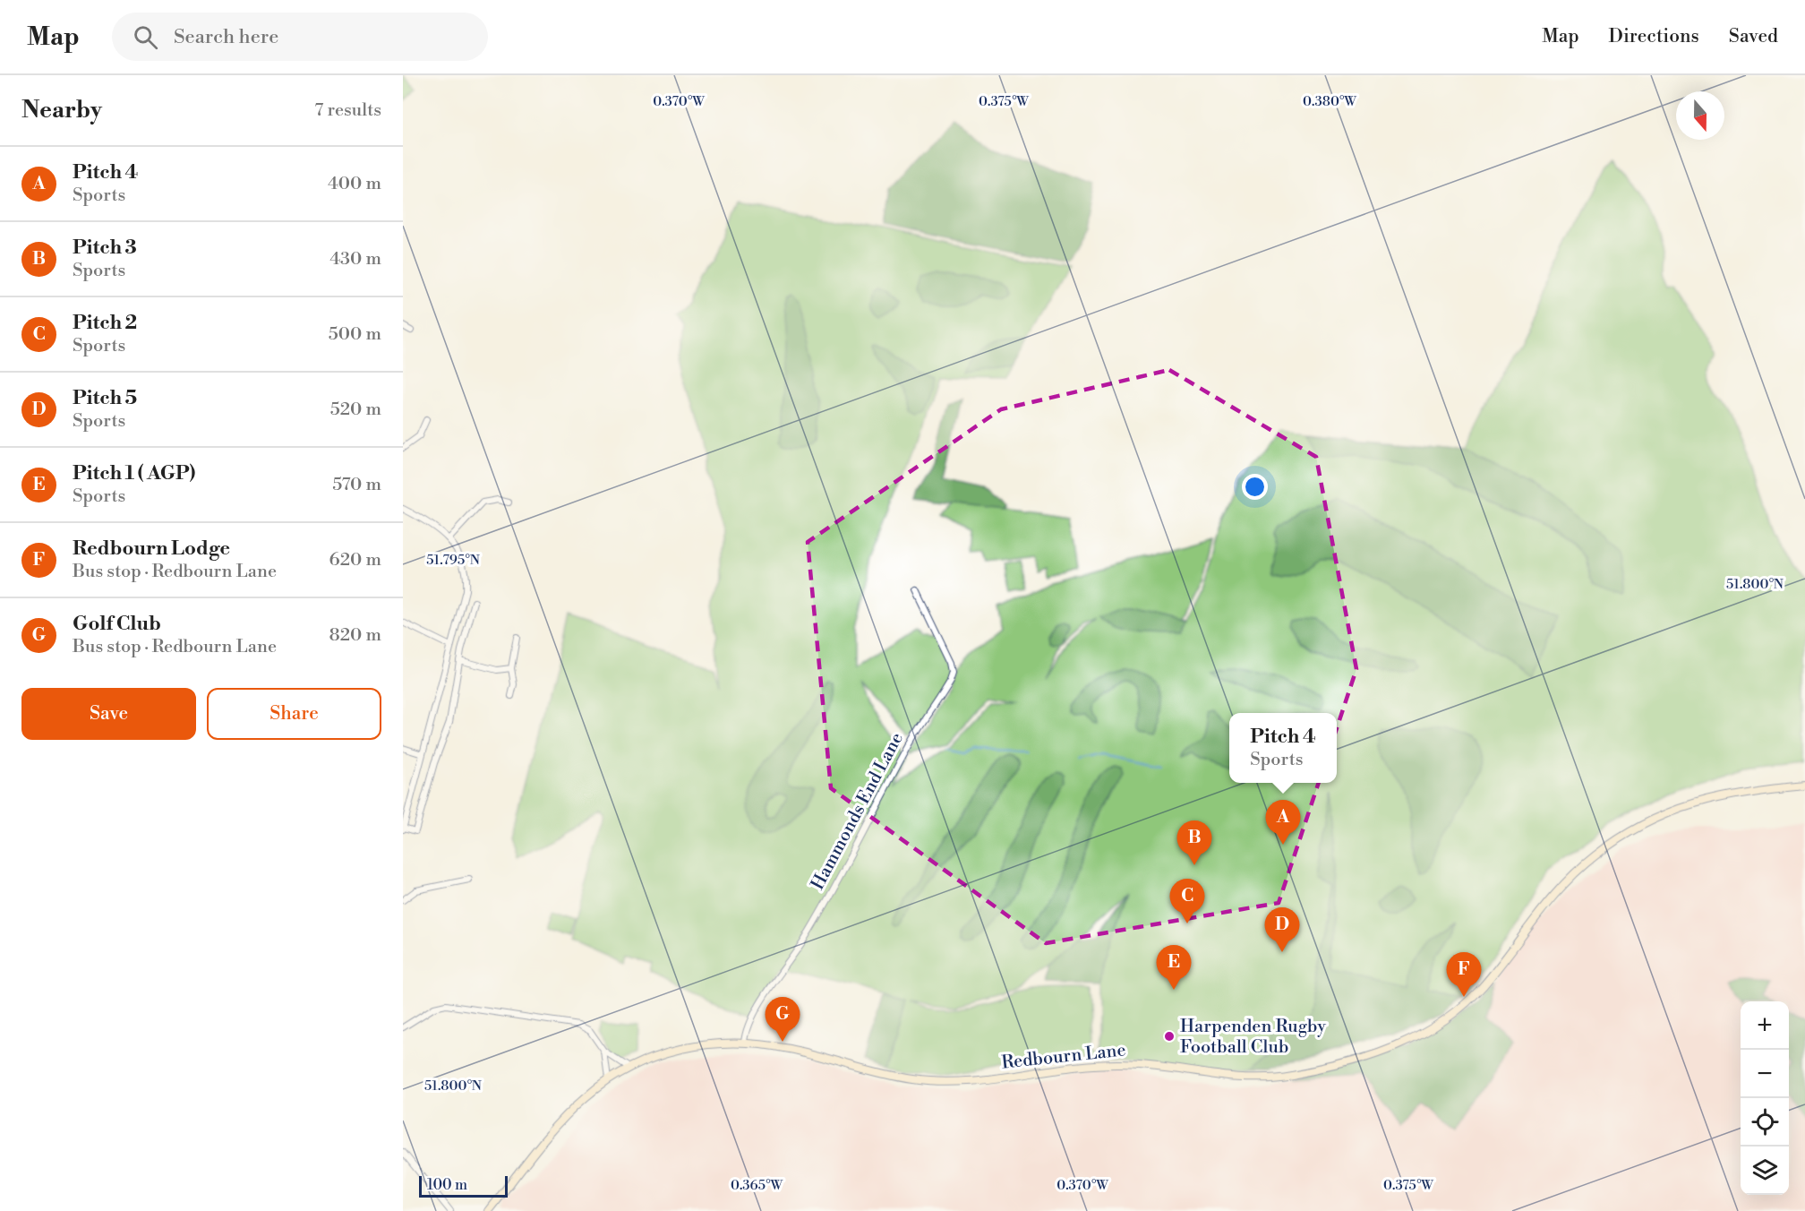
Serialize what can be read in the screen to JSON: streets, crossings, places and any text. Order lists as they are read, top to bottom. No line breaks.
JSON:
{"streets":{"main road":["Redbourn Lane"],"street":["Hammonds End Lane"]},"crossings":[["Hammonds End Lane","Redbourn Lane"]],"places":["Harpenden Rugby Football Club"],"scale_bar":"100 m","north":"bottom","page":{"header":"Map","search":"Search here","nav":["Map","Directions","Saved"],"heading":["Nearby","7 results"],"list":[{"mark":"A","name":"Pitch 4","note":"Sports","value":"400 m"},{"mark":"B","name":"Pitch 3","note":"Sports","value":"430 m"},{"mark":"C","name":"Pitch 2","note":"Sports","value":"500 m"},{"mark":"D","name":"Pitch 5","note":"Sports","value":"520 m"},{"mark":"E","name":"Pitch 1 ( AGP)","note":"Sports","value":"570 m"},{"mark":"F","name":"Redbourn Lodge","note":"Bus stop · Redbourn Lane","value":"620 m"},{"mark":"G","name":"Golf Club","note":"Bus stop · Redbourn Lane","value":"820 m"}],"buttons":["Save","Share"],"popup":["Pitch 4","Sports"],"pins":["A","B","C","D","E","F","G"],"map_buttons":["+","−"],"scale":"100 m"},"coordinates":["0.370°W","0.375°W","0.380°W","51.795°N","51.800°N","0.365°W"]}
